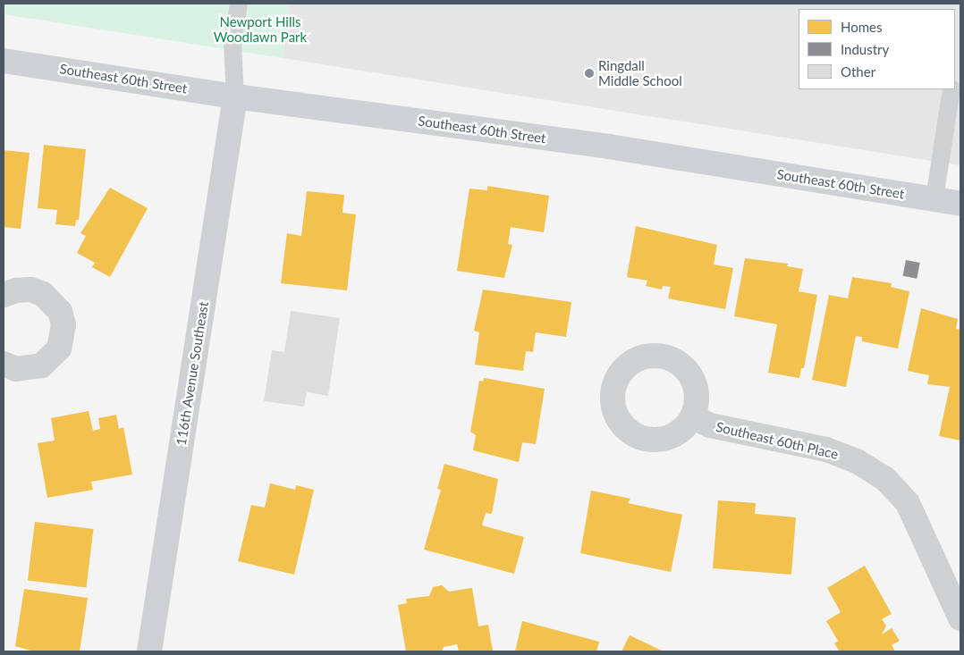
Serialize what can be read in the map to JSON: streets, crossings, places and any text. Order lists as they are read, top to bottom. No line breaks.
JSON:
{"streets":{"street":["Southeast 60th Street","116th Avenue Southeast","Southeast 60th Place"]},"crossings":[["Southeast 60th Street","116th Avenue Southeast"]],"parks":["Newport Hills Woodlawn Park"],"places":["Ringdall Middle School"],"legend":["Homes","Industry","Other"]}
